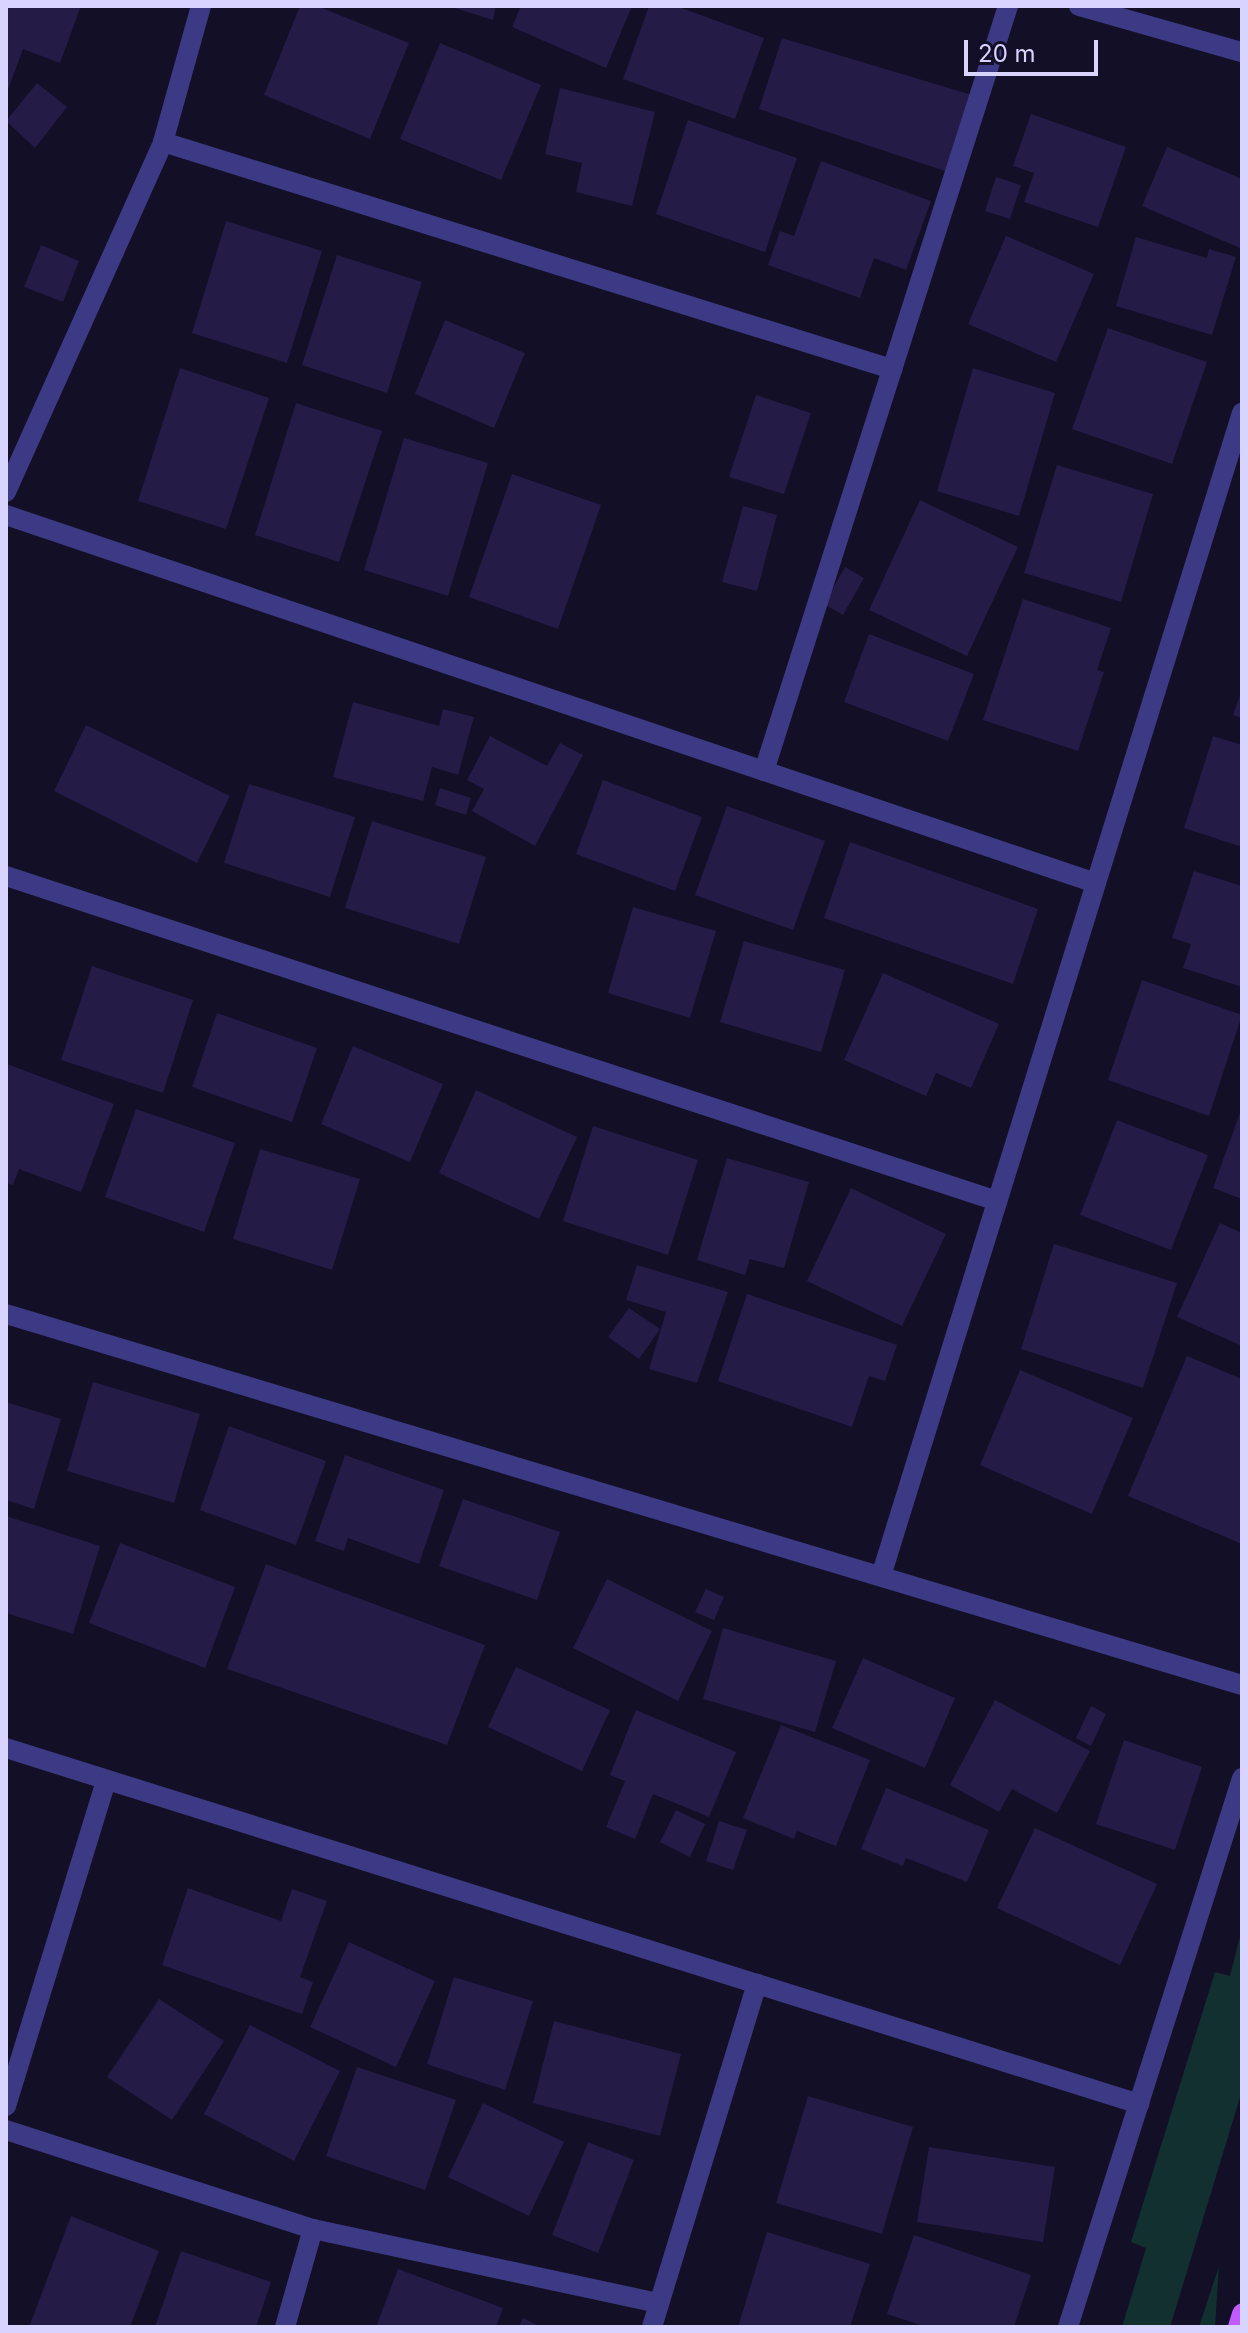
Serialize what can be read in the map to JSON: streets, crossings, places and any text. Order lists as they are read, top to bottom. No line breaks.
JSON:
{"scale_bar":"20 m"}
